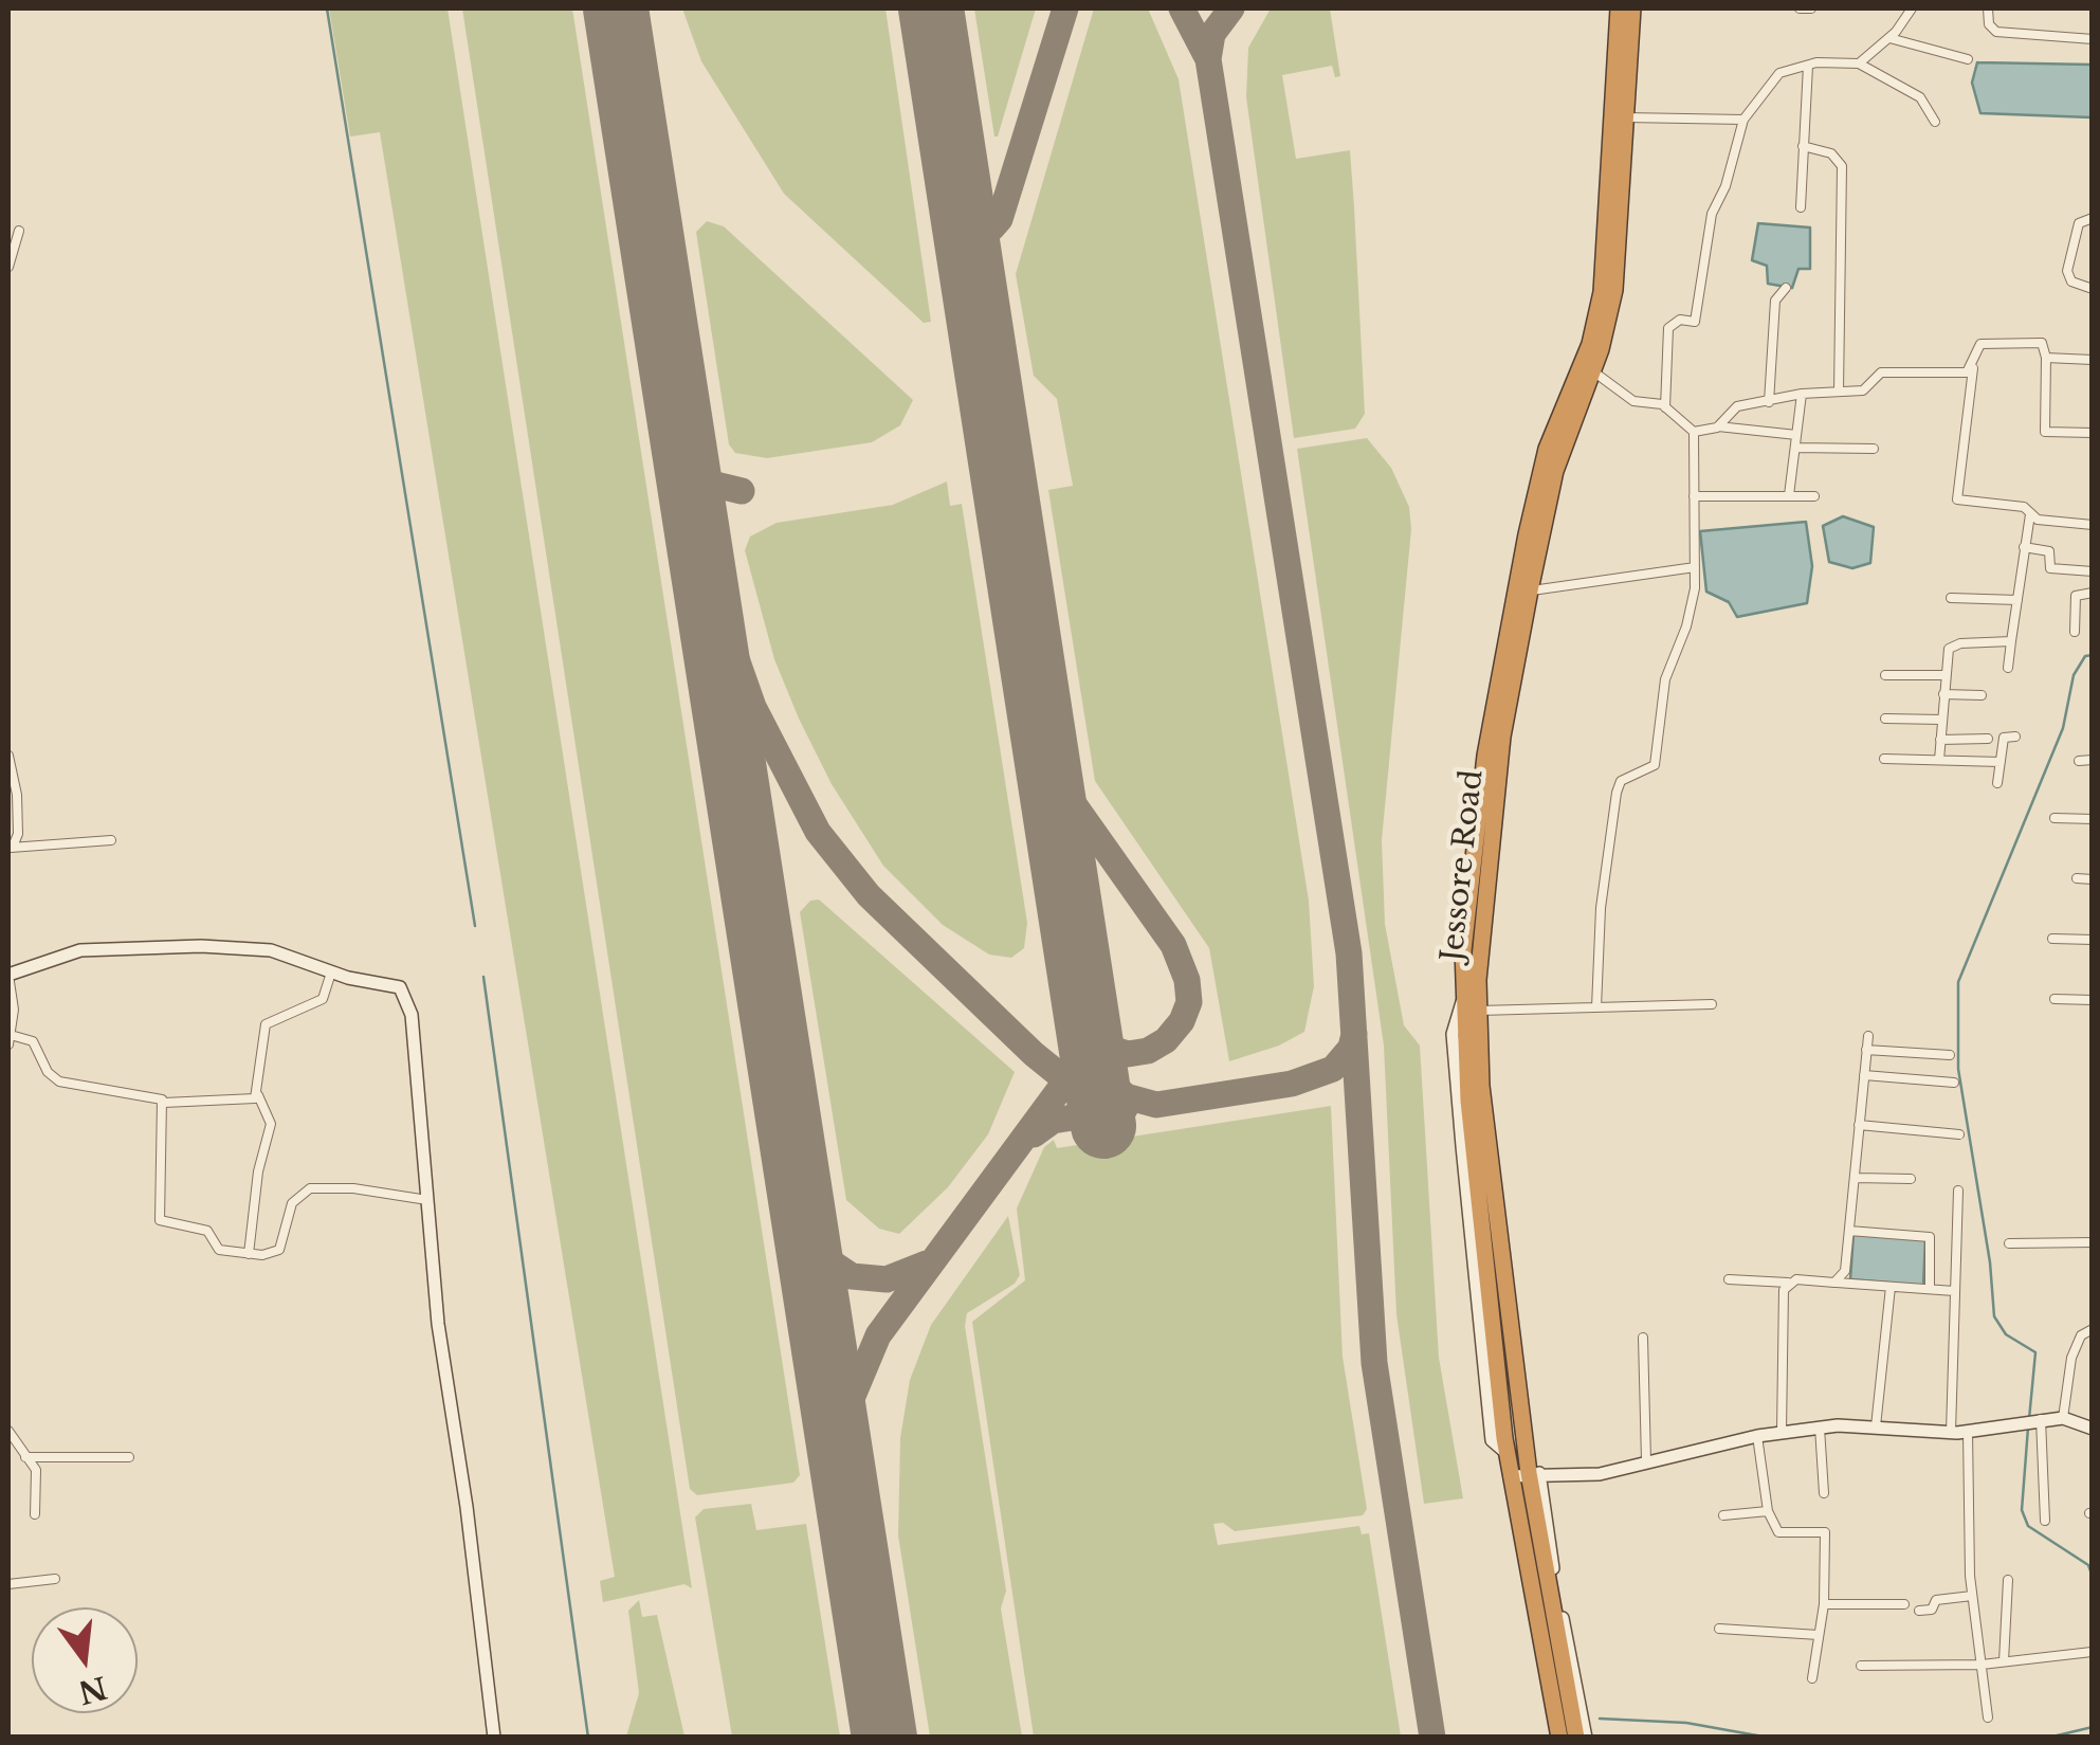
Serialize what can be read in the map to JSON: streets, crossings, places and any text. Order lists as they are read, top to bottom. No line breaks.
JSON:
{"streets":{"highway":["Jessore Road"]},"north":"bottom"}
